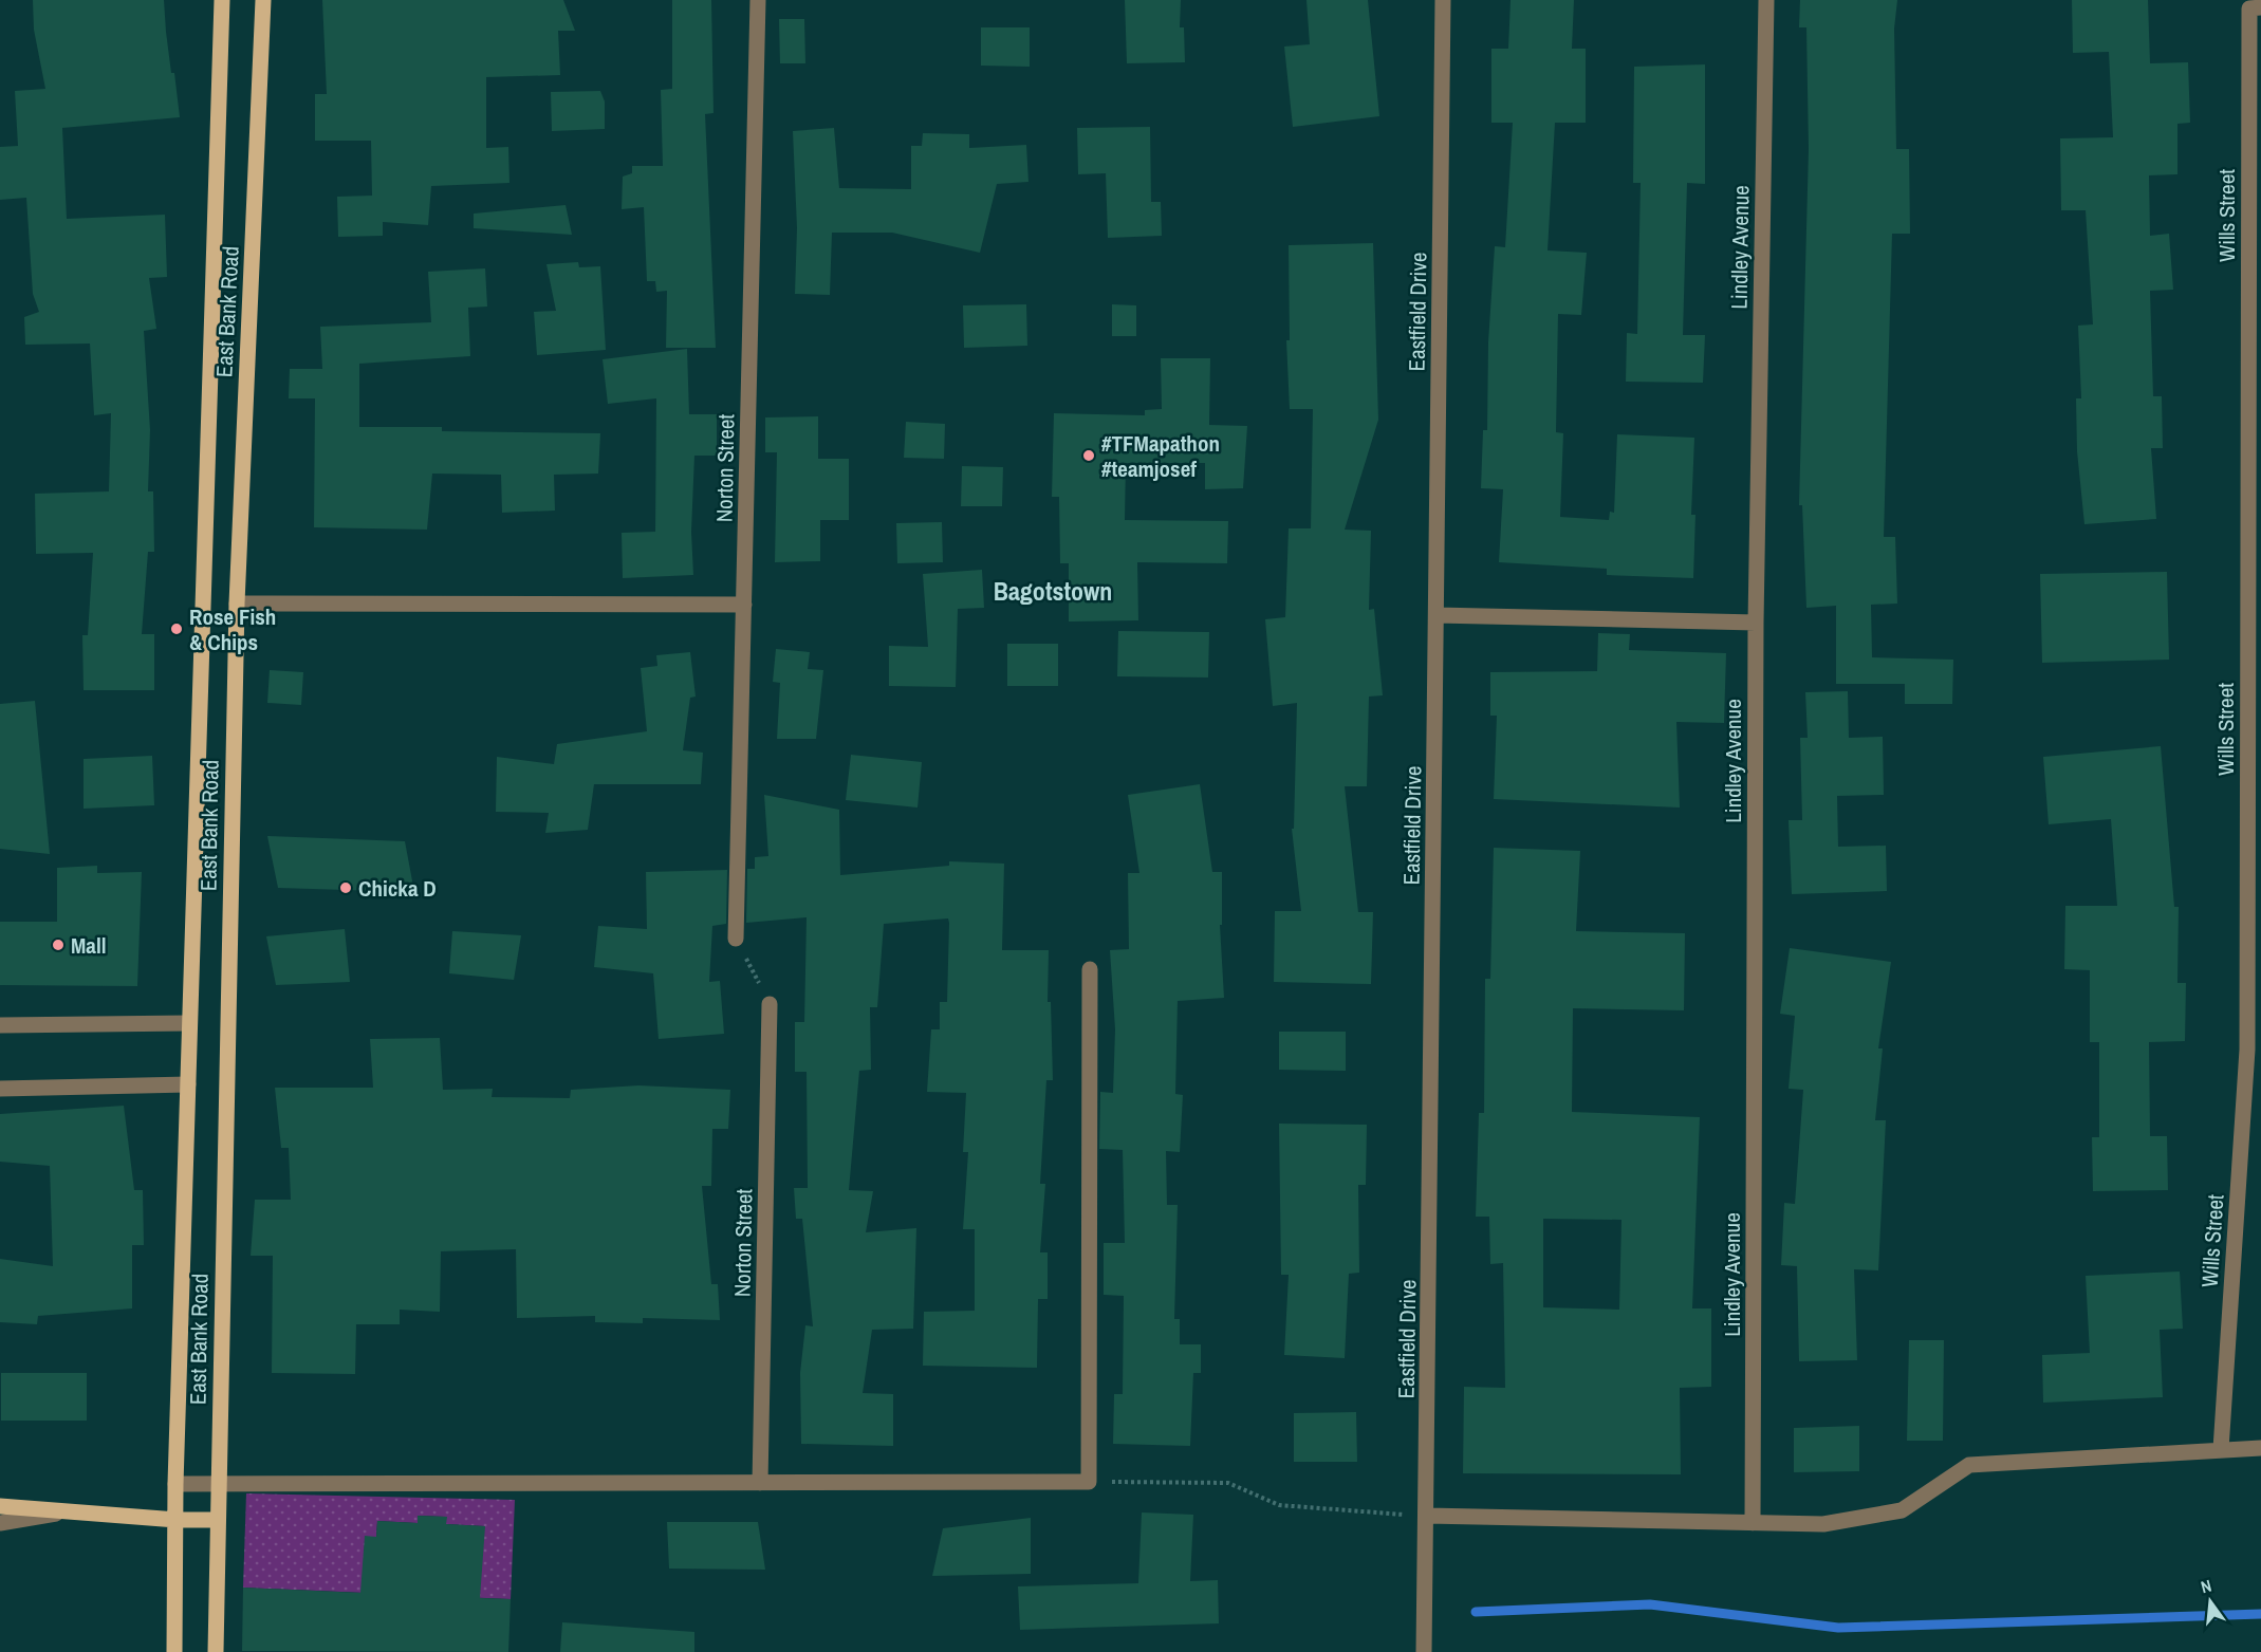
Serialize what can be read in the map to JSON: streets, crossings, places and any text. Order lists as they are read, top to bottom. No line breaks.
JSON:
{"streets":{"main road":["East Bank Road"],"street":["Wills Street","Lindley Avenue","Eastfield Drive","Norton Street"]},"districts":["Bagotstown"],"places":["#TFMapathon #teamjosef","Rose Fish & Chips","Chicka D","Mall"],"north":"top"}
